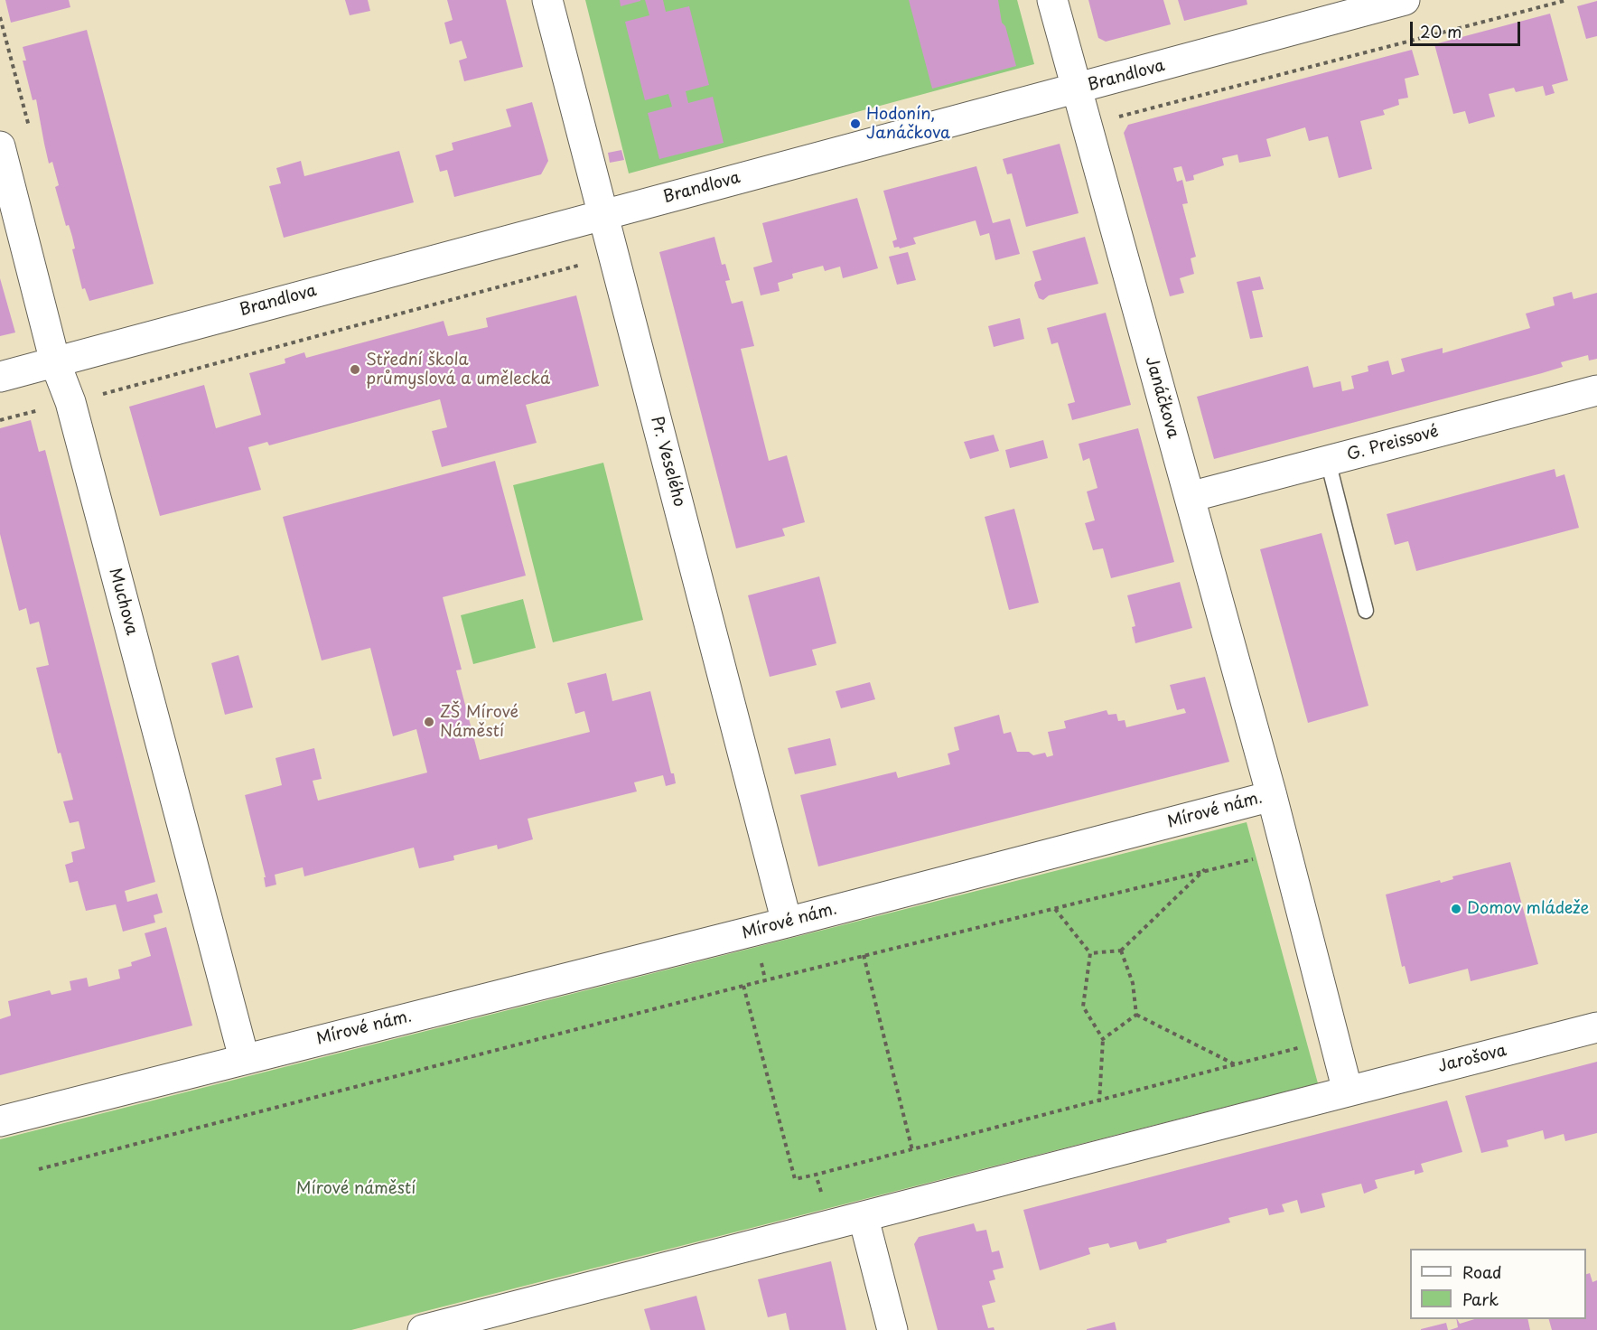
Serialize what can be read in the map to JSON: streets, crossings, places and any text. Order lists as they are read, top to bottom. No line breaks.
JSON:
{"streets":{"street":["Brandlova","Janáčkova","G. Preissové","Pr. Veselého","Muchova","Mírové nám.","Jarošova"]},"crossings":[["Brandlova","Janáčkova"],["Brandlova","Pr. Veselého"],["Brandlova","Muchova"],["Janáčkova","G. Preissové"],["Janáčkova","Mírové nám."],["Pr. Veselého","Mírové nám."],["Muchova","Mírové nám."],["Mírové nám.","Jarošova"]],"parks":["Mírové náměstí"],"places":["Hodonín, Janáčkova","Střední škola průmyslová a umělecká","ZŠ Mírové Náměstí","Domov mládeže"],"legend":["Road","Park"],"scale_bar":"20 m"}
